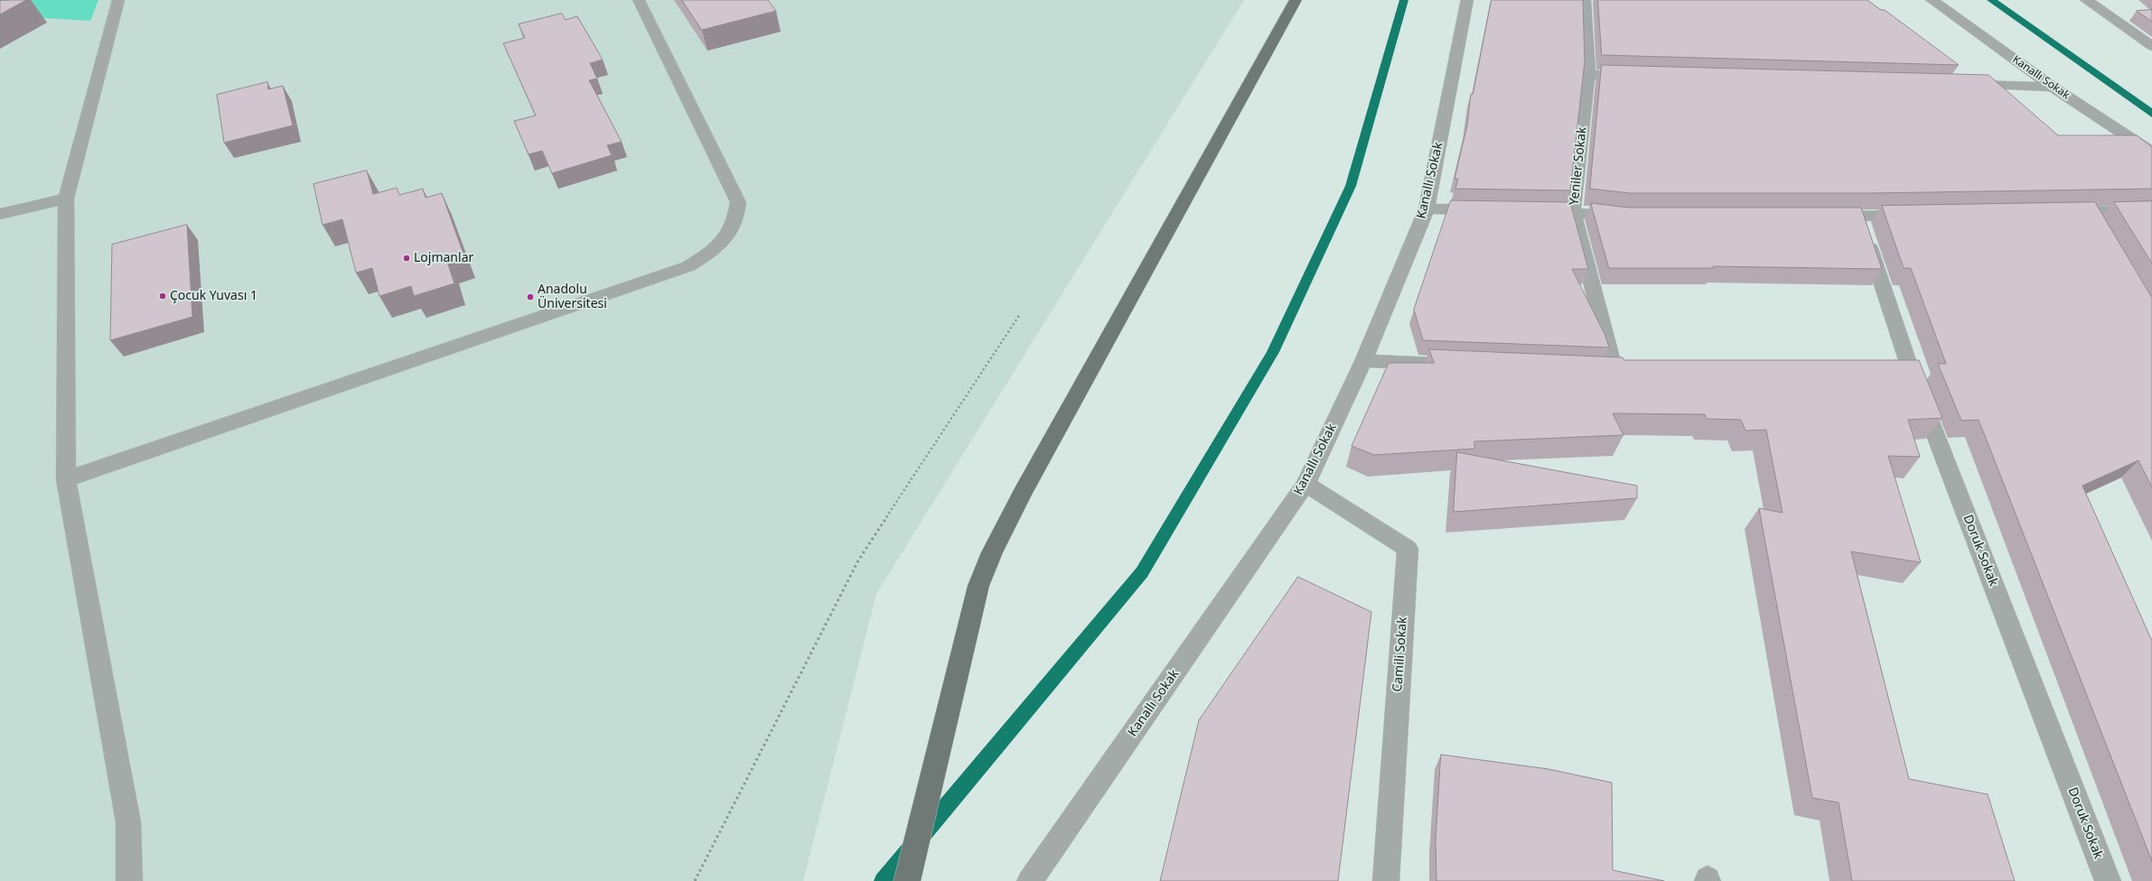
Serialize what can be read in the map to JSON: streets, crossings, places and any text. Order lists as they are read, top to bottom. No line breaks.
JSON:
{"streets":{"street":["Kanallı Sokak","Yeniler Sokak","Doruk Sokak","Camili Sokak"]},"crossings":[["Kanallı Sokak","Camili Sokak"]],"places":["Lojmanlar","Çocuk Yuvası 1","Anadolu Üniversitesi"]}
